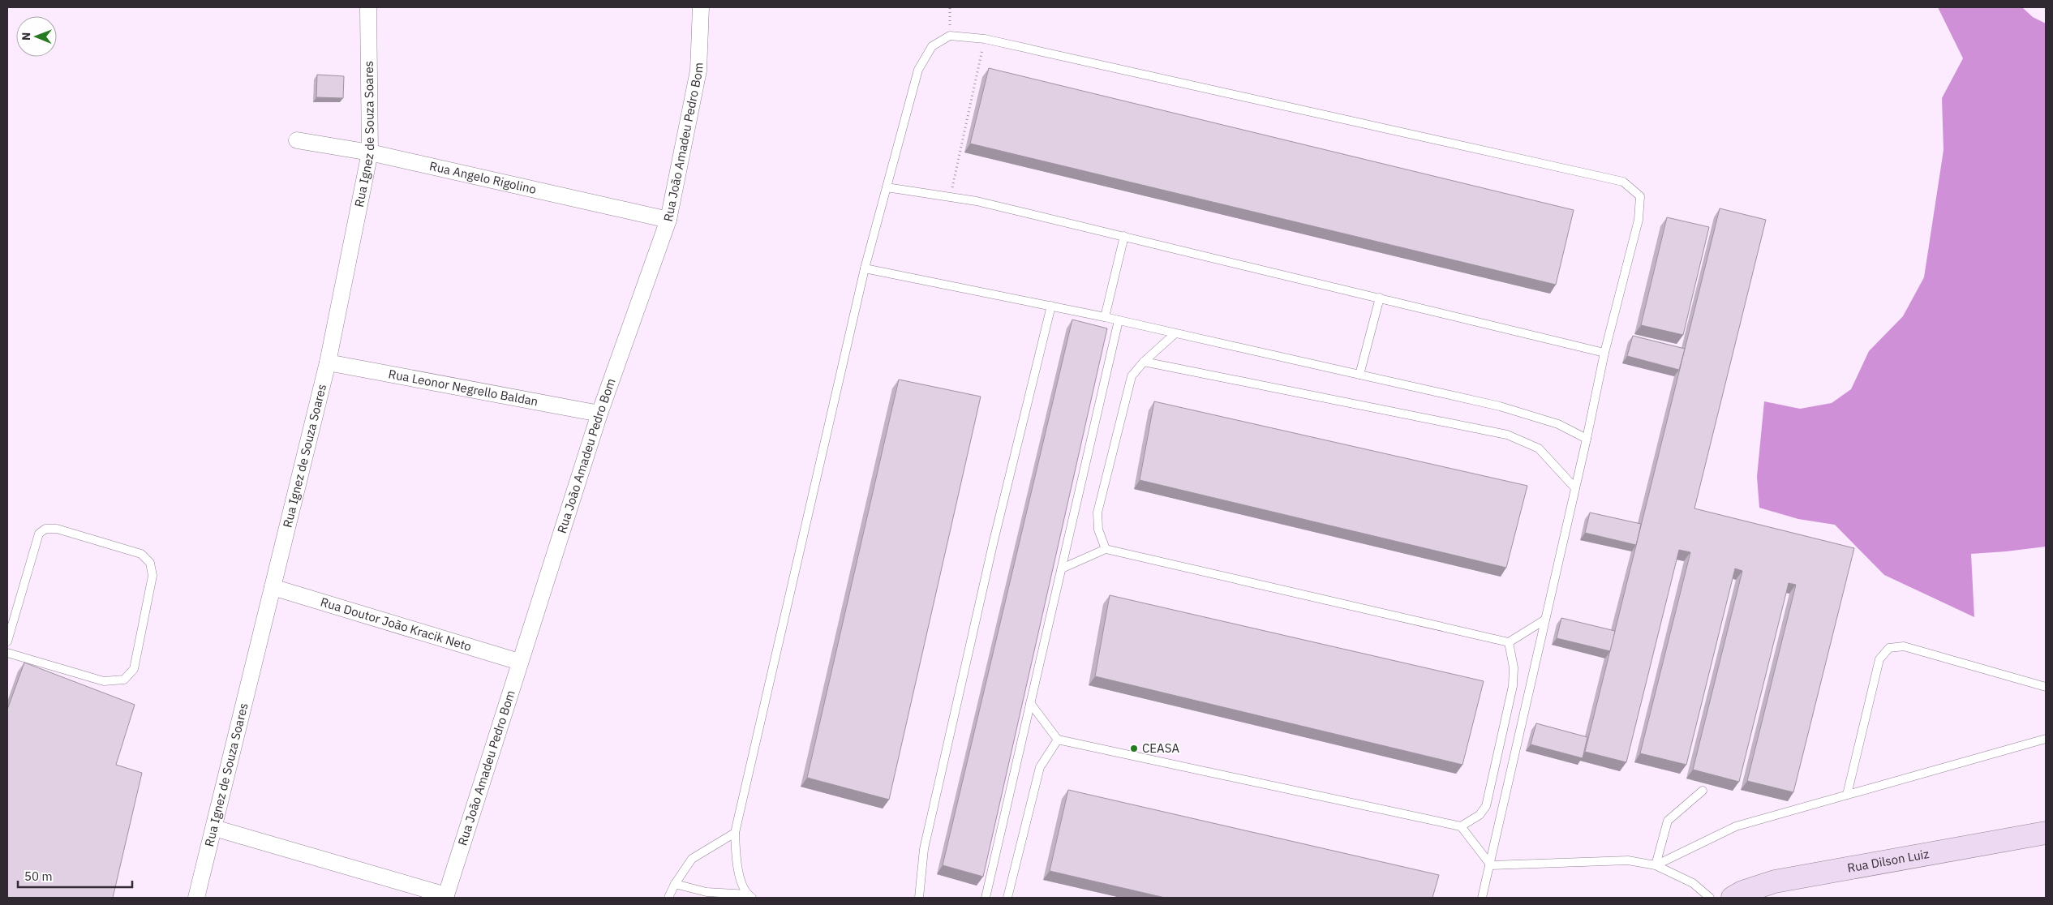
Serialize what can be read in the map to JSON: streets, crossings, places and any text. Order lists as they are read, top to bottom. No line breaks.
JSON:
{"streets":{"street":["Rua Ignez de Souza Soares","Rua João Amadeu Pedro Bom","Rua Angelo Rigolino","Rua Leonor Negrello Baldan","Rua Doutor João Kracik Neto","Rua Dilson Luiz"]},"crossings":[["Rua Ignez de Souza Soares","Rua Angelo Rigolino"],["Rua Ignez de Souza Soares","Rua Leonor Negrello Baldan"],["Rua Ignez de Souza Soares","Rua Doutor João Kracik Neto"],["Rua João Amadeu Pedro Bom","Rua Angelo Rigolino"],["Rua João Amadeu Pedro Bom","Rua Leonor Negrello Baldan"],["Rua João Amadeu Pedro Bom","Rua Doutor João Kracik Neto"]],"places":["CEASA"],"scale_bar":"50 m","north":"left"}
